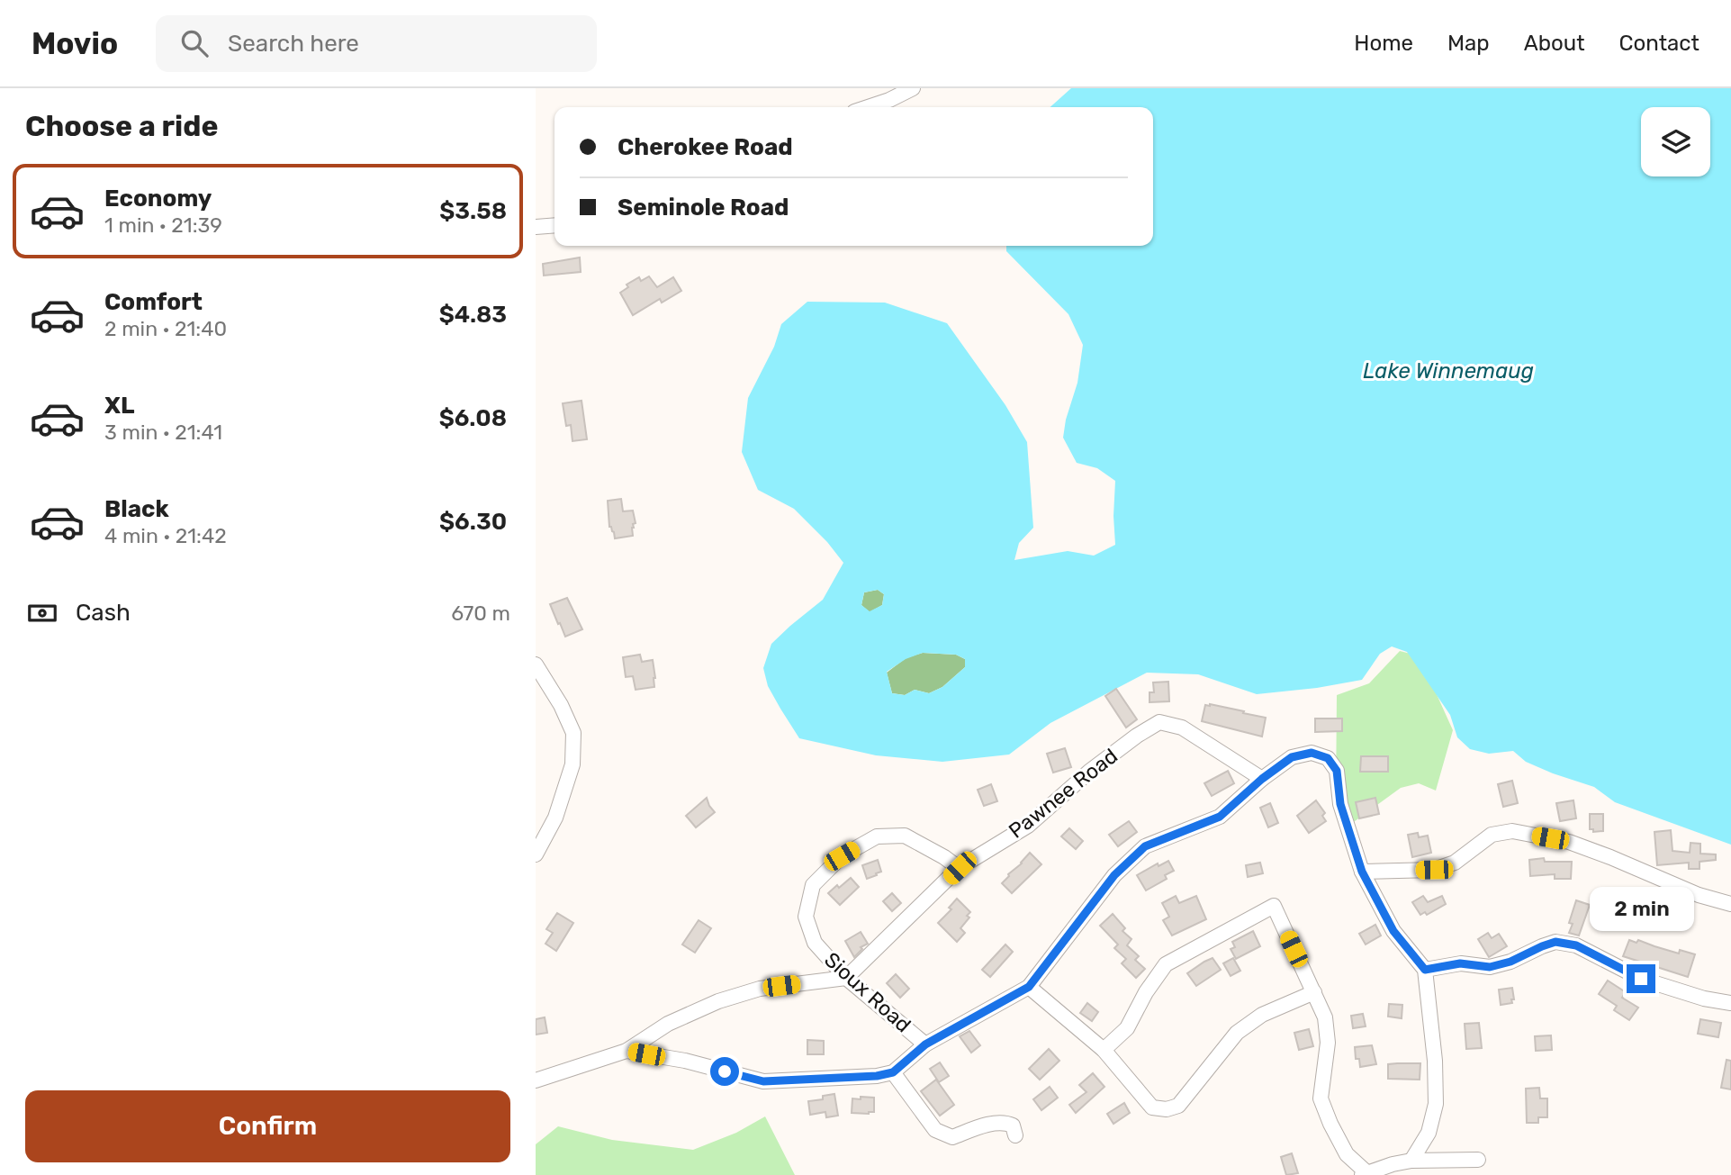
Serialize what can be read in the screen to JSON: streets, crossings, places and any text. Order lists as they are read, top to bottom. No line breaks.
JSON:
{"streets":{"street":["Pawnee Road","Sioux Road"]},"crossings":[["Pawnee Road","Sioux Road"]],"water":["Lake Winnemaug"],"page":{"header":"Movio","search":"Search here","nav":["Home","Map","About","Contact"],"heading":"Choose a ride","banner":["Cherokee Road","Seminole Road"],"list":[{"name":"Economy","note":"1 min · 21:39","value":"$3.58"},{"name":"Comfort","note":"2 min · 21:40","value":"$4.83"},{"name":"XL","note":"3 min · 21:41","value":"$6.08"},{"name":"Black","note":"4 min · 21:42","value":"$6.30"}],"pay":["Cash","670 m"],"bubble":"2 min","buttons":"Confirm"}}
